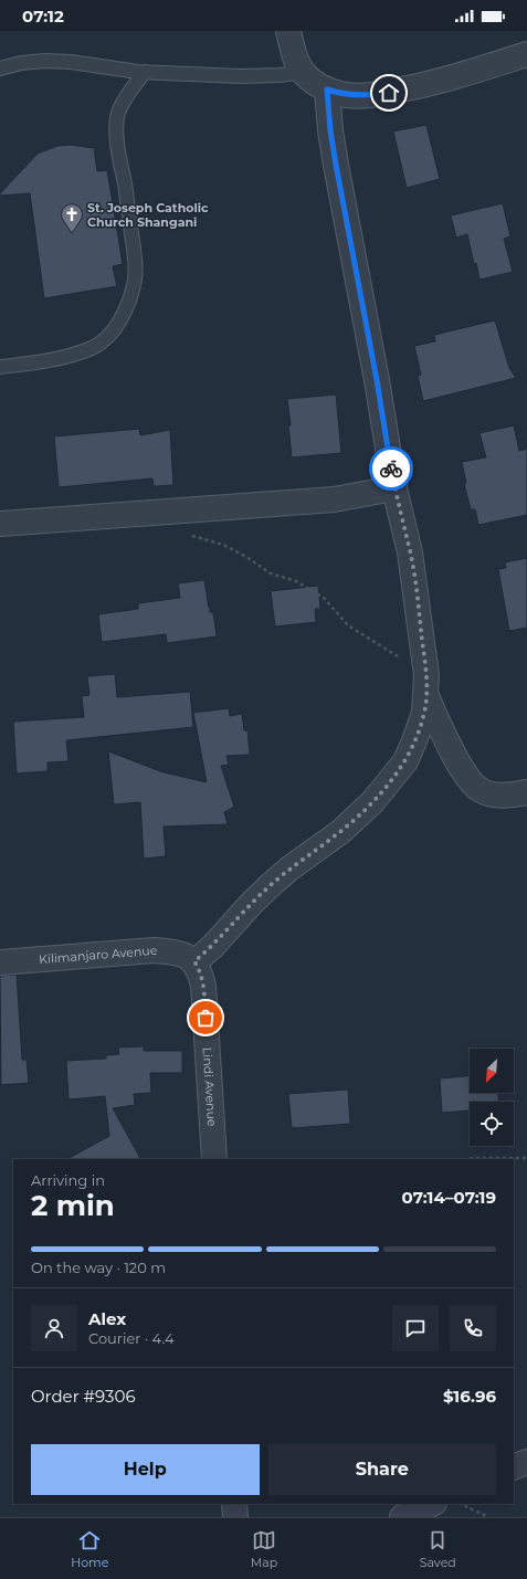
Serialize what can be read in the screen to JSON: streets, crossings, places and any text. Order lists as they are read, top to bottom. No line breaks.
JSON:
{"streets":{"street":["Kilimanjaro Avenue","Lindi Avenue"]},"crossings":[["Kilimanjaro Avenue","Lindi Avenue"]],"places":{"church":["St. Joseph Catholic Church Shangani"]},"north":"bottom left","page":{"status":"07:12","heading":["2 min","Arriving in","07:14–07:19"],"panel":["Alex","Courier · 4.4","Order #9306","$16.96"],"bar":"On the way · 120 m","buttons":["Help","Share"],"tabs":["Home","Map","Saved"]}}
